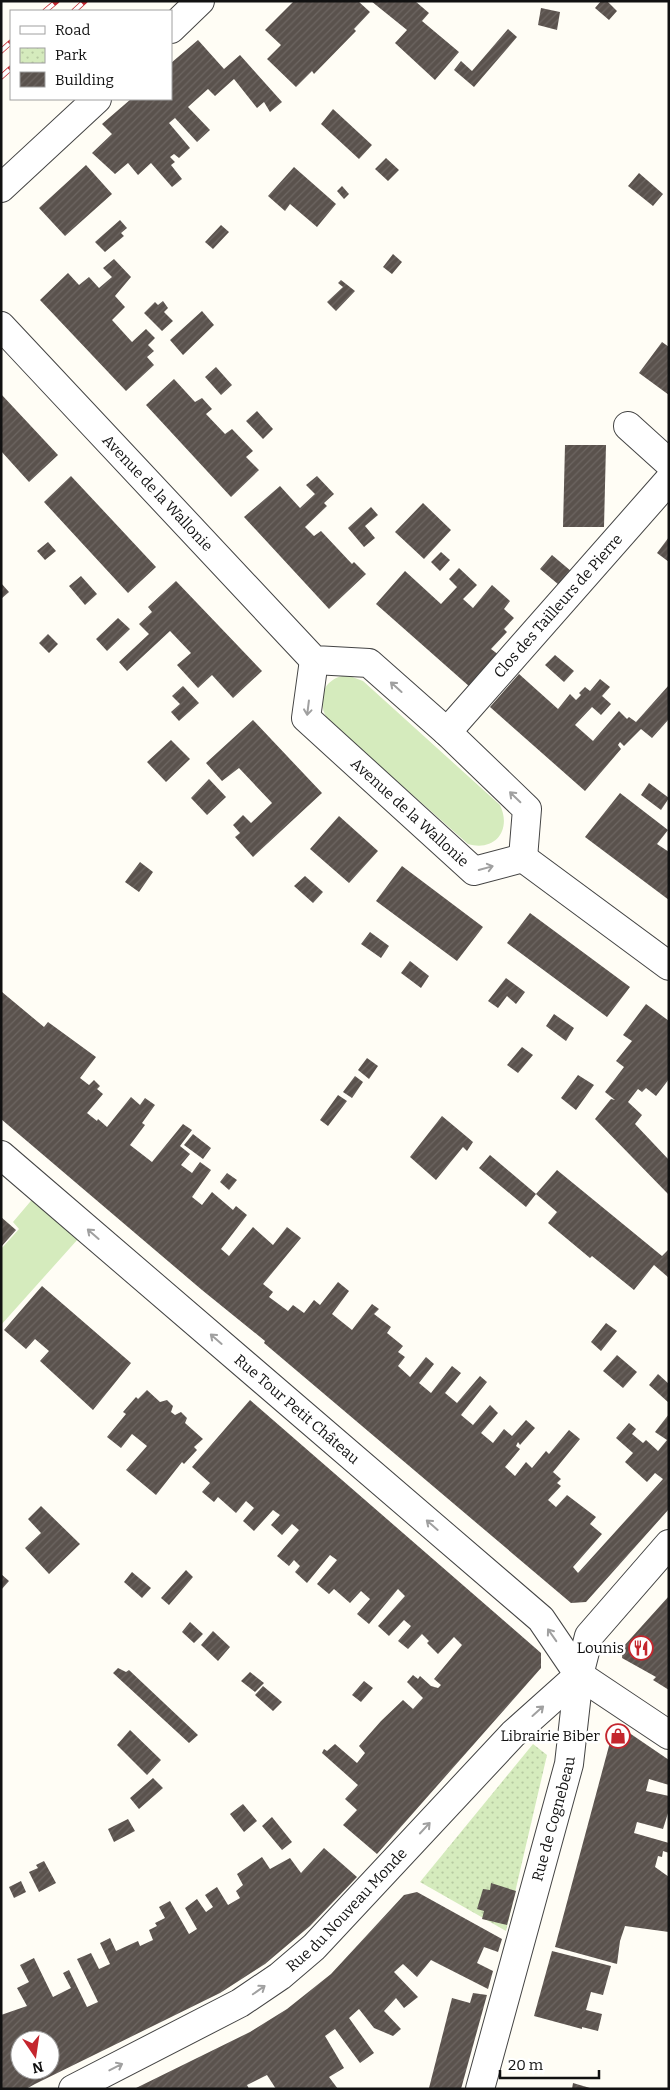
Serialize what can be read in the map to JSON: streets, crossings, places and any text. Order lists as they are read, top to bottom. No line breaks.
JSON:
{"streets":{"street":["Avenue de la Wallonie","Clos des Tailleurs de Pierre","Rue Tour Petit Château","Rue de Cognebeau","Rue du Nouveau Monde"]},"crossings":[["Rue Tour Petit Château","Rue de Cognebeau"],["Rue Tour Petit Château","Rue du Nouveau Monde"],["Rue de Cognebeau","Rue du Nouveau Monde"]],"one_way":["Avenue de la Wallonie","Rue Tour Petit Château","Rue du Nouveau Monde"],"places":{"restaurant":["Lounis"],"shop":["Librairie Biber"]},"legend":["Road","Park","Building"],"scale_bar":"20 m","north":"bottom"}
